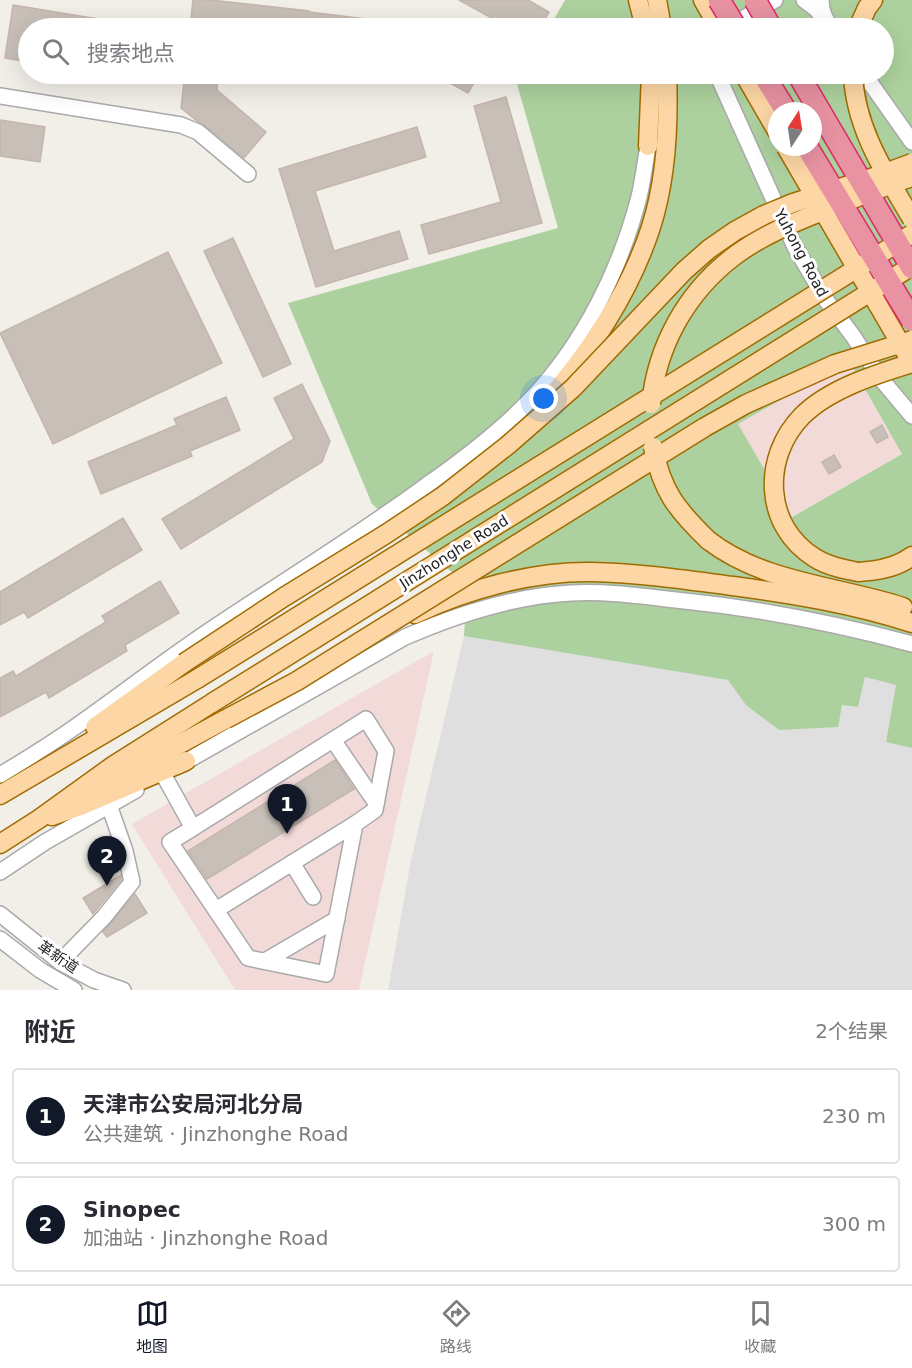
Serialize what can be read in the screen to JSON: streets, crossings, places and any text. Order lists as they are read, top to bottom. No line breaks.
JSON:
{"streets":{"main road":["Jinzhonghe Road"],"street":["Yuhong Road","革新道"]},"north":"top","page":{"search":"搜索地点","pins":["1","2"],"heading":["附近","2个结果"],"list":[{"mark":"1","name":"天津市公安局河北分局","note":"公共建筑 · Jinzhonghe Road","value":"230 m"},{"mark":"2","name":"Sinopec","note":"加油站 · Jinzhonghe Road","value":"300 m"}],"nav":["地图","路线","收藏"]}}
